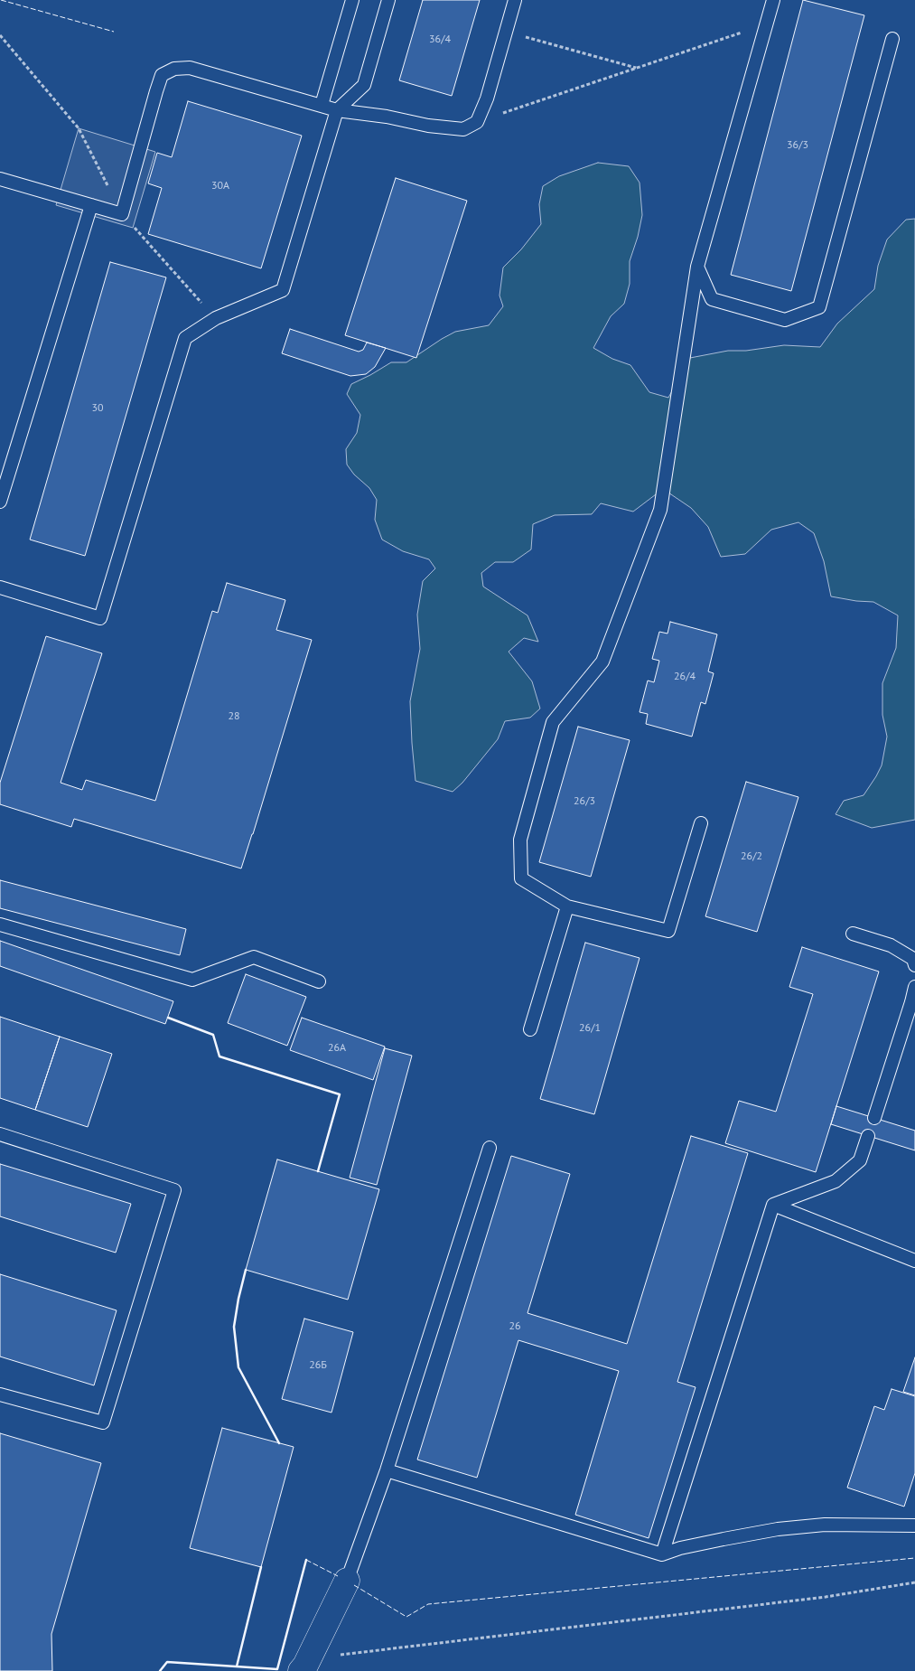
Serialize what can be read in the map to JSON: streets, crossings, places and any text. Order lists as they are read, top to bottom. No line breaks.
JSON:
{"house_numbers":["36/4","36/3","30А","30","26/4","28","26/3","26/2","26/1","26А","26","26Б"]}
